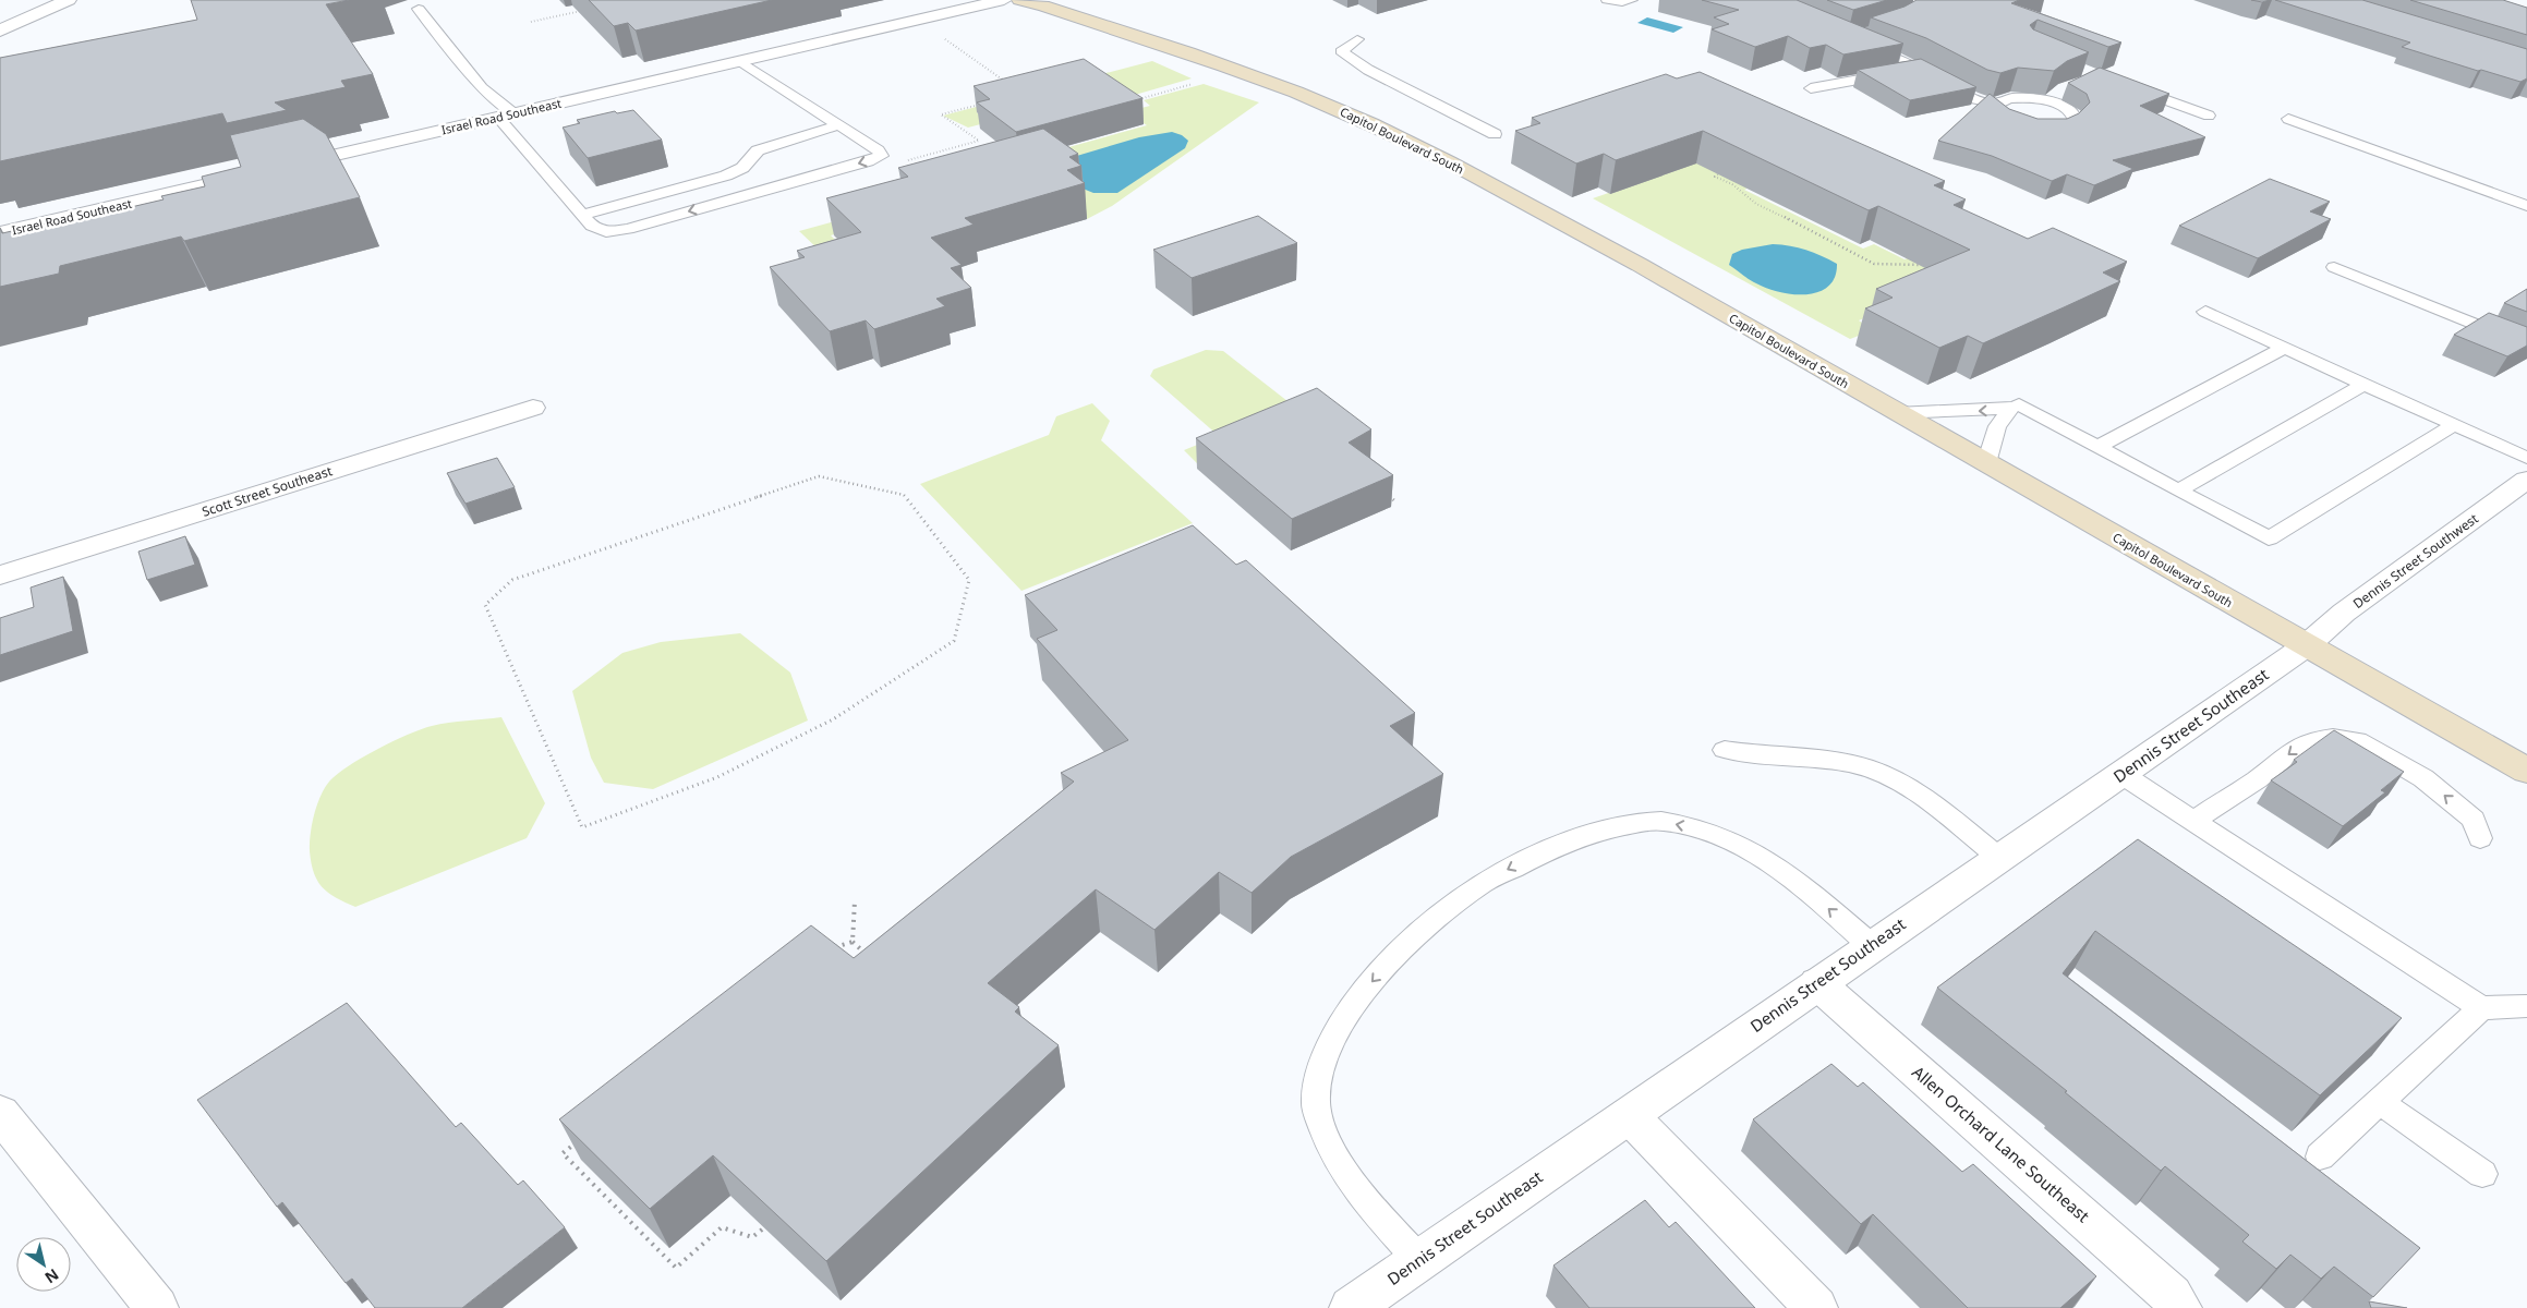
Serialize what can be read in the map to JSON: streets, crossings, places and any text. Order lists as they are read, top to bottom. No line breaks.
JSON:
{"streets":{"main road":["Capitol Boulevard South"],"street":["Israel Road Southeast","Scott Street Southeast","Dennis Street Southwest","Dennis Street Southeast","Allen Orchard Lane Southeast"]},"crossings":[["Capitol Boulevard South","Dennis Street Southwest"],["Capitol Boulevard South","Dennis Street Southeast"],["Dennis Street Southwest","Dennis Street Southeast"],["Dennis Street Southeast","Allen Orchard Lane Southeast"]],"north":"bottom right"}
